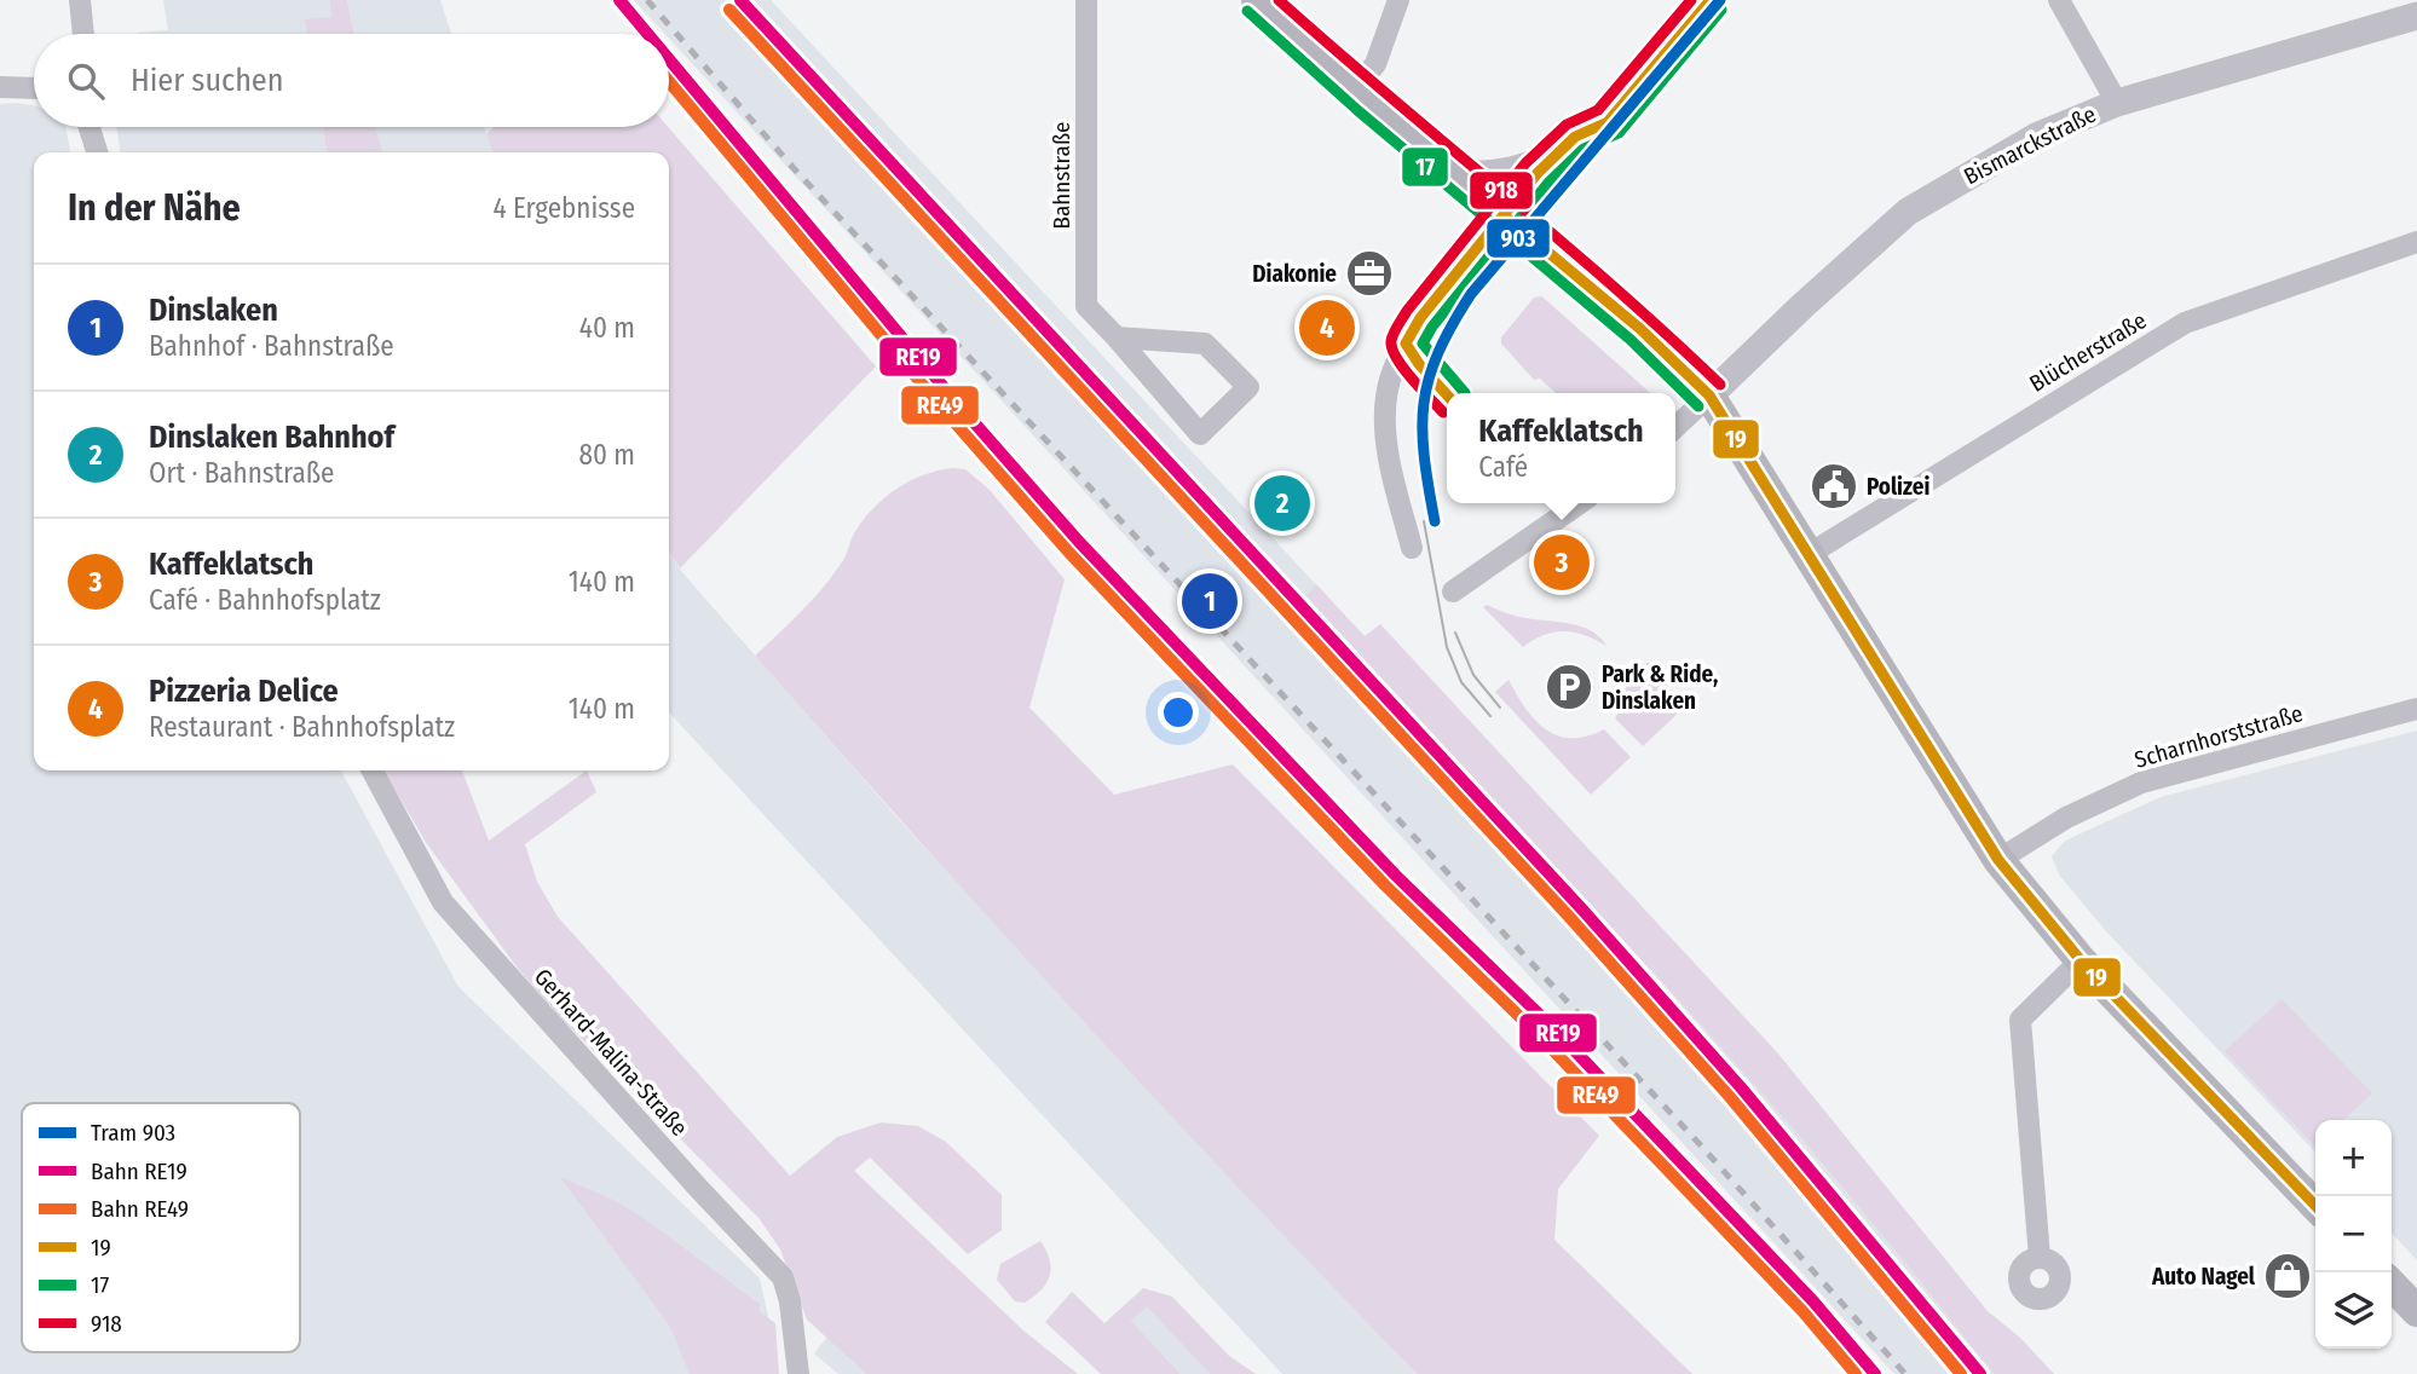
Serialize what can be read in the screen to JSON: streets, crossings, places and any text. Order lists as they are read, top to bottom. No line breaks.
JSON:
{"streets":{"street":["Bismarckstraße","Bahnstraße","Blücherstraße","Scharnhorststraße","Gerhard-Malina-Straße"]},"places":{"office":["Diakonie"],"public building":["Polizei"],"parking":["Park & Ride, Dinslaken"],"shop":["Auto Nagel"]},"lines":["tram line 903","rail line RE19","transit line 19","transit line 918","rail line RE49","transit line 17"],"legend":["Tram 903","Bahn RE19","Bahn RE49","19","17","918"],"page":{"search":"Hier suchen","heading":["In der Nähe","4 Ergebnisse"],"list":[{"mark":"1","name":"Dinslaken","note":"Bahnhof · Bahnstraße","value":"40 m"},{"mark":"2","name":"Dinslaken Bahnhof","note":"Ort · Bahnstraße","value":"80 m"},{"mark":"3","name":"Kaffeklatsch","note":"Café · Bahnhofsplatz","value":"140 m"},{"mark":"4","name":"Pizzeria Delice","note":"Restaurant · Bahnhofsplatz","value":"140 m"}],"pins":["4","2","3","1"],"popup":["Kaffeklatsch","Café"],"map_buttons":["+","−"]}}
